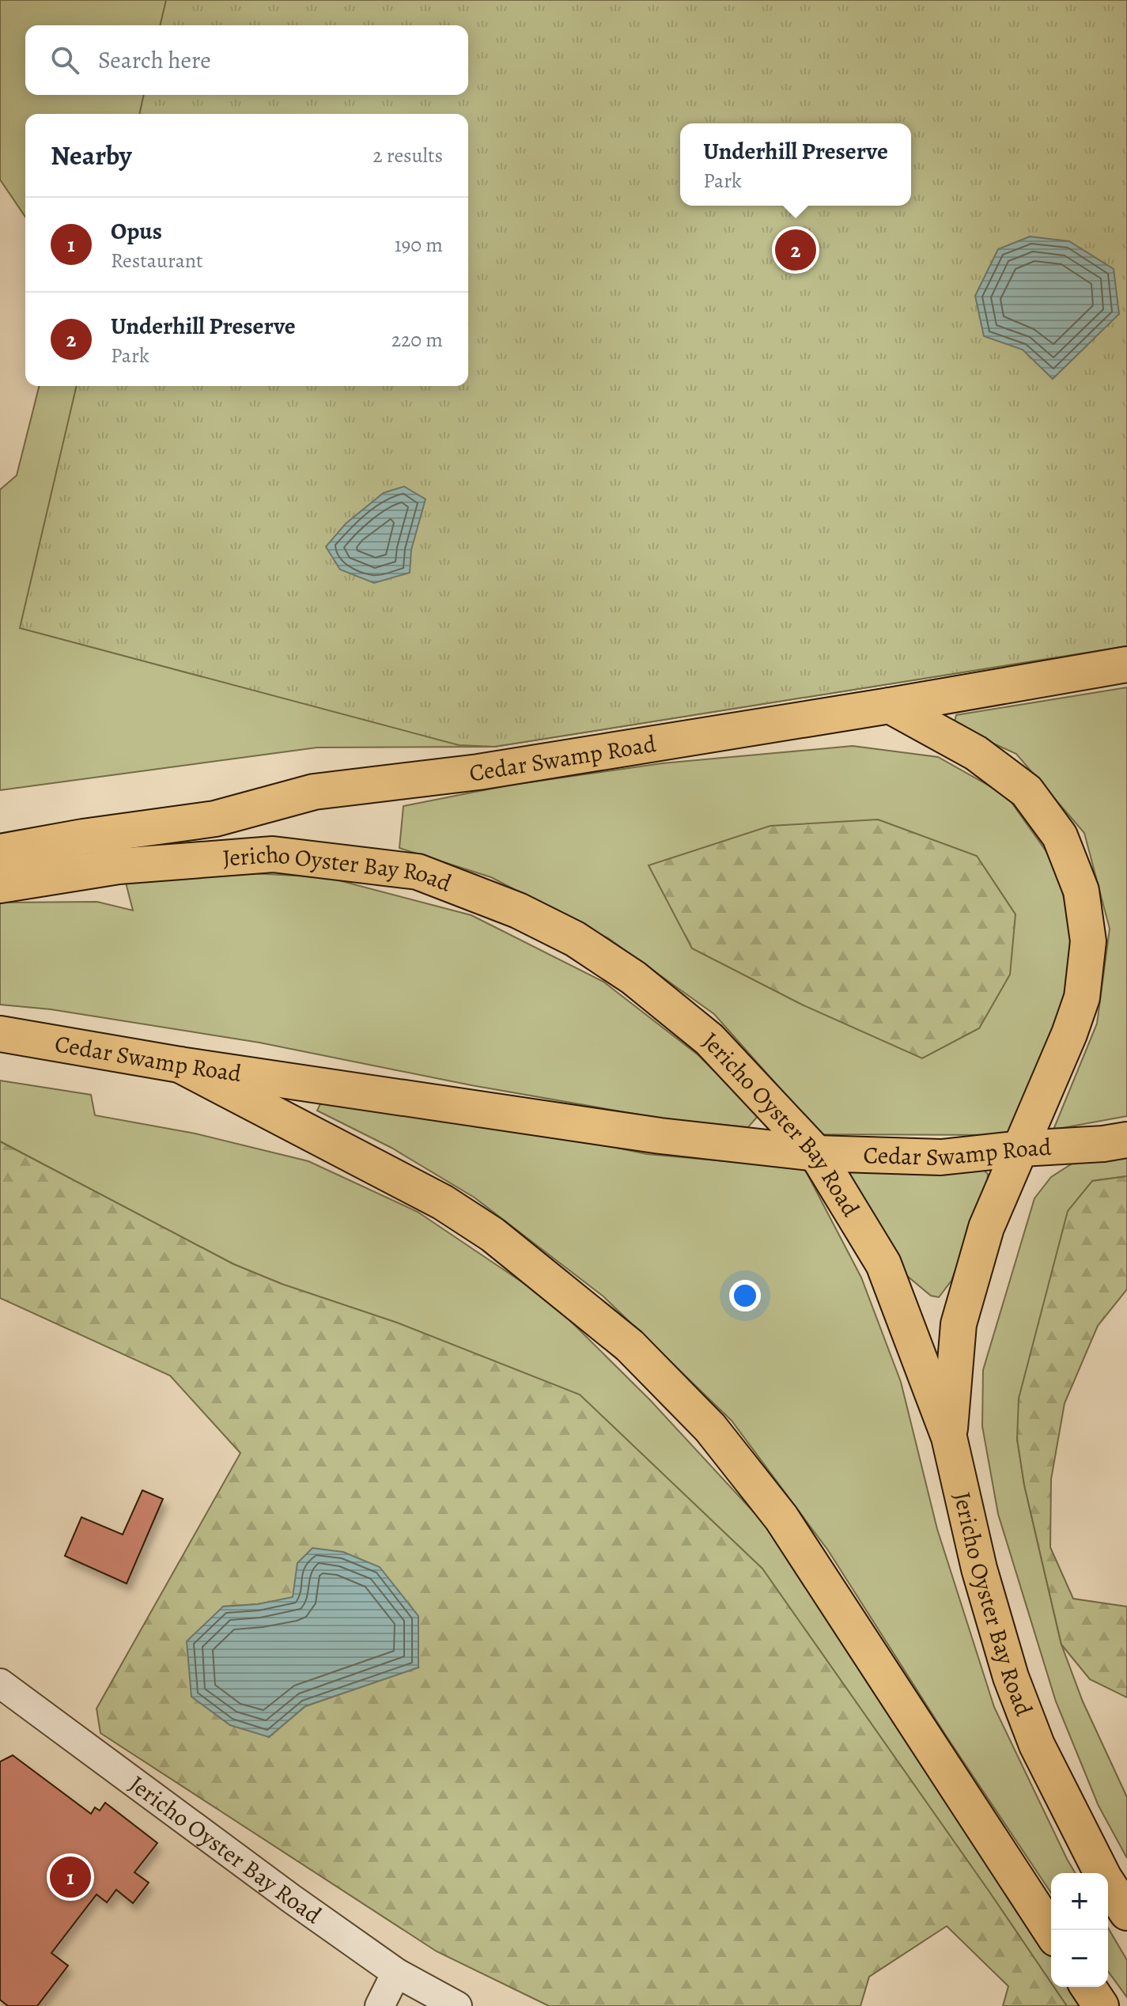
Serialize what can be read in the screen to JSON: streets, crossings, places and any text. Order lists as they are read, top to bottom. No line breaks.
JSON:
{"streets":{"main road":["Cedar Swamp Road","Jericho Oyster Bay Road"]},"crossings":[["Cedar Swamp Road","Jericho Oyster Bay Road"]],"page":{"search":"Search here","heading":["Nearby","2 results"],"popup":["Underhill Preserve","Park"],"list":[{"mark":"1","name":"Opus","note":"Restaurant","value":"190 m"},{"mark":"2","name":"Underhill Preserve","note":"Park","value":"220 m"}],"pins":["2","1"],"map_buttons":["+","−"]}}
